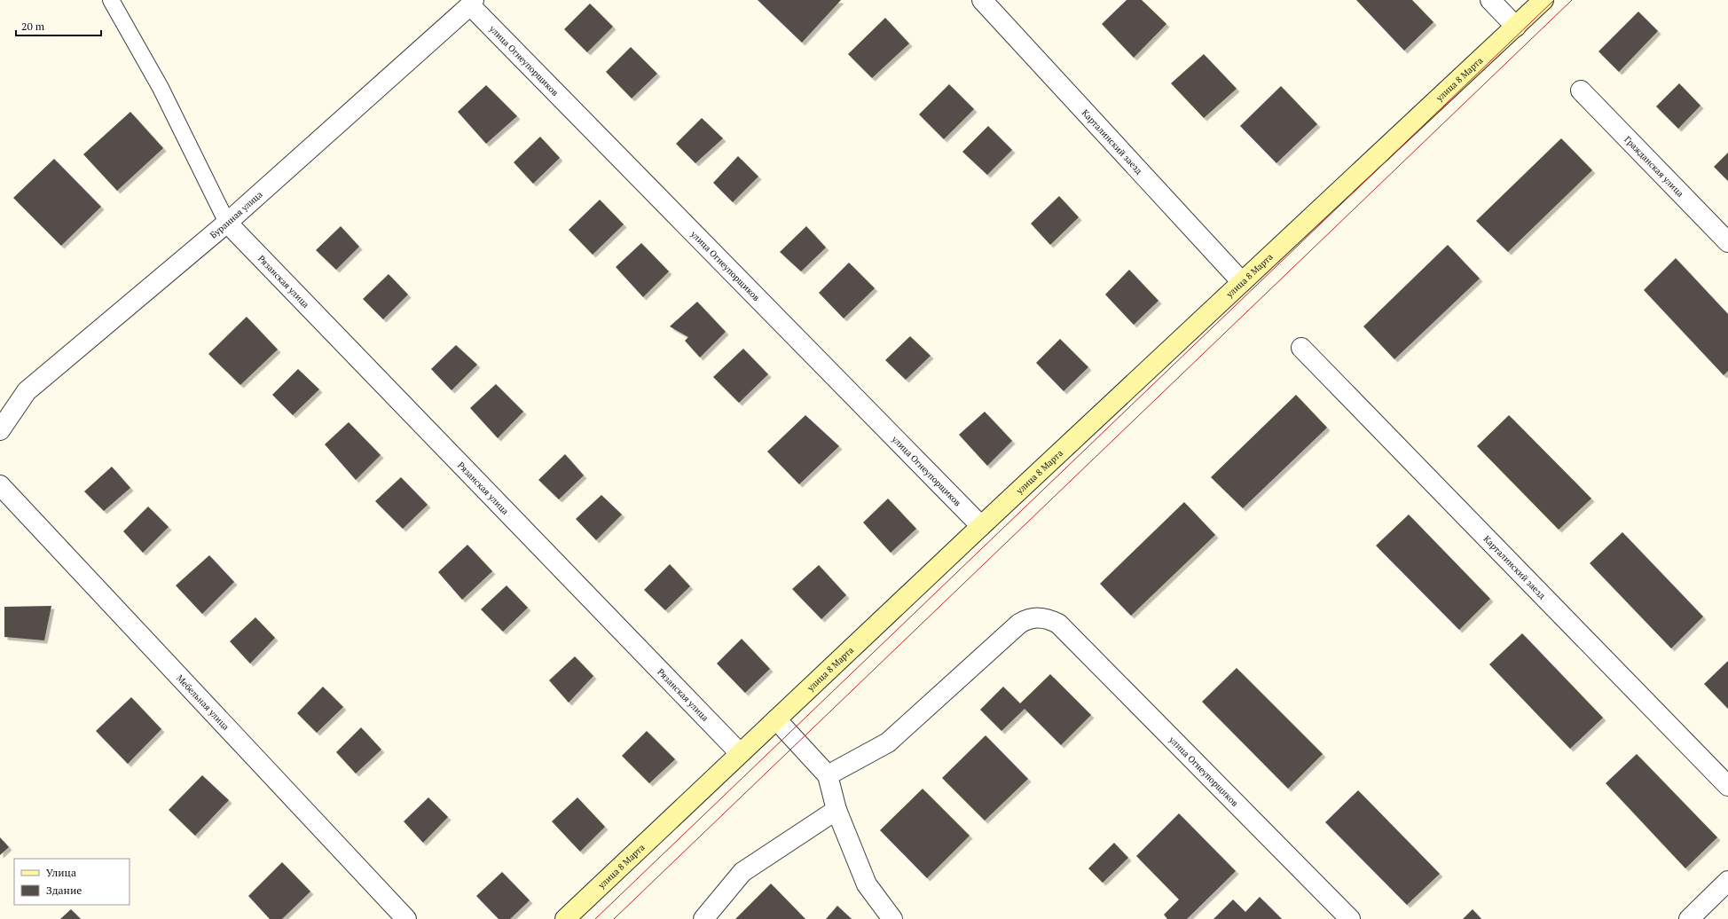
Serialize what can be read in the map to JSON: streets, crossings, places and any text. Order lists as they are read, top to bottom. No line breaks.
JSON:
{"streets":{"street":["улица Огнеупорщиков","улица 8 Марта","Карталинский заезд","Гражданская улица","Буранная улица","Рязанская улица","Мебельная улица"]},"crossings":[["улица Огнеупорщиков","улица 8 Марта"],["улица Огнеупорщиков","Буранная улица"],["улица 8 Марта","Карталинский заезд"],["улица 8 Марта","Рязанская улица"],["Буранная улица","Рязанская улица"]],"legend":["Улица","Здание"],"scale_bar":"20 m"}
